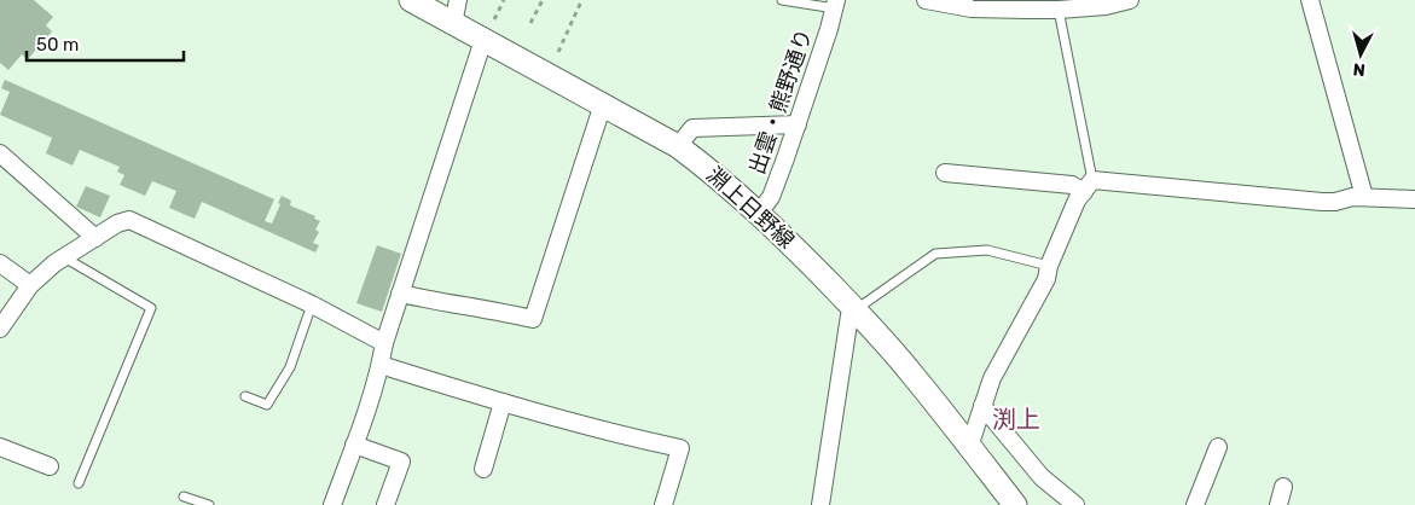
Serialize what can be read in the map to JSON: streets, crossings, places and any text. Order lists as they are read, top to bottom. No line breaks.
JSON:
{"streets":{"main road":["淵上日野線"],"street":["出雲・熊野通り"]},"crossings":[["出雲・熊野通り","淵上日野線"]],"districts":["渕上"],"scale_bar":"50 m","north":"bottom"}
